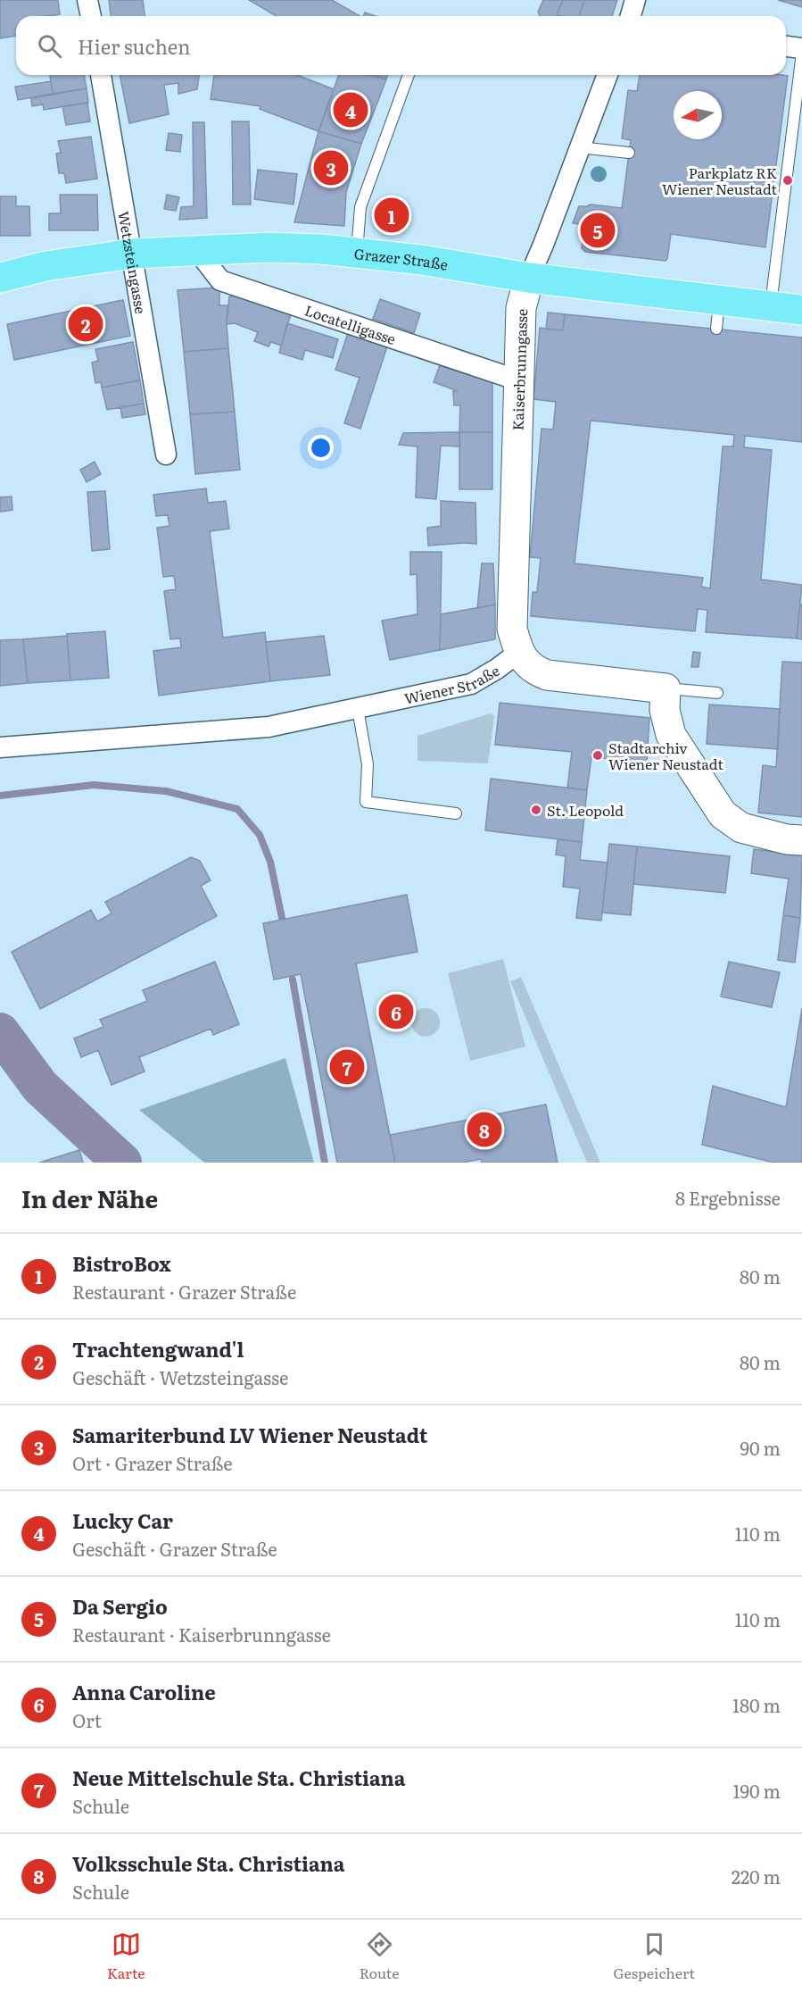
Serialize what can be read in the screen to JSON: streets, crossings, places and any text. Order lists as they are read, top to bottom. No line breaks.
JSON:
{"streets":{"main road":["Grazer Straße"],"street":["Wetzsteingasse","Locatelligasse","Kaiserbrunngasse","Wiener Straße"]},"crossings":[["Grazer Straße","Wetzsteingasse"],["Grazer Straße","Locatelligasse"],["Grazer Straße","Kaiserbrunngasse"],["Locatelligasse","Kaiserbrunngasse"],["Kaiserbrunngasse","Wiener Straße"]],"places":["Parkplatz RK Wiener Neustadt","Stadtarchiv Wiener Neustadt","St. Leopold"],"north":"left","page":{"search":"Hier suchen","pins":["4","3","1","5","2","6","7","8"],"heading":["In der Nähe","8 Ergebnisse"],"list":[{"mark":"1","name":"BistroBox","note":"Restaurant · Grazer Straße","value":"80 m"},{"mark":"2","name":"Trachtengwand'l","note":"Geschäft · Wetzsteingasse","value":"80 m"},{"mark":"3","name":"Samariterbund LV Wiener Neustadt","note":"Ort · Grazer Straße","value":"90 m"},{"mark":"4","name":"Lucky Car","note":"Geschäft · Grazer Straße","value":"110 m"},{"mark":"5","name":"Da Sergio","note":"Restaurant · Kaiserbrunngasse","value":"110 m"},{"mark":"6","name":"Anna Caroline","note":"Ort","value":"180 m"},{"mark":"7","name":"Neue Mittelschule Sta. Christiana","note":"Schule","value":"190 m"},{"mark":"8","name":"Volksschule Sta. Christiana","note":"Schule","value":"220 m"}],"nav":["Karte","Route","Gespeichert"]}}
